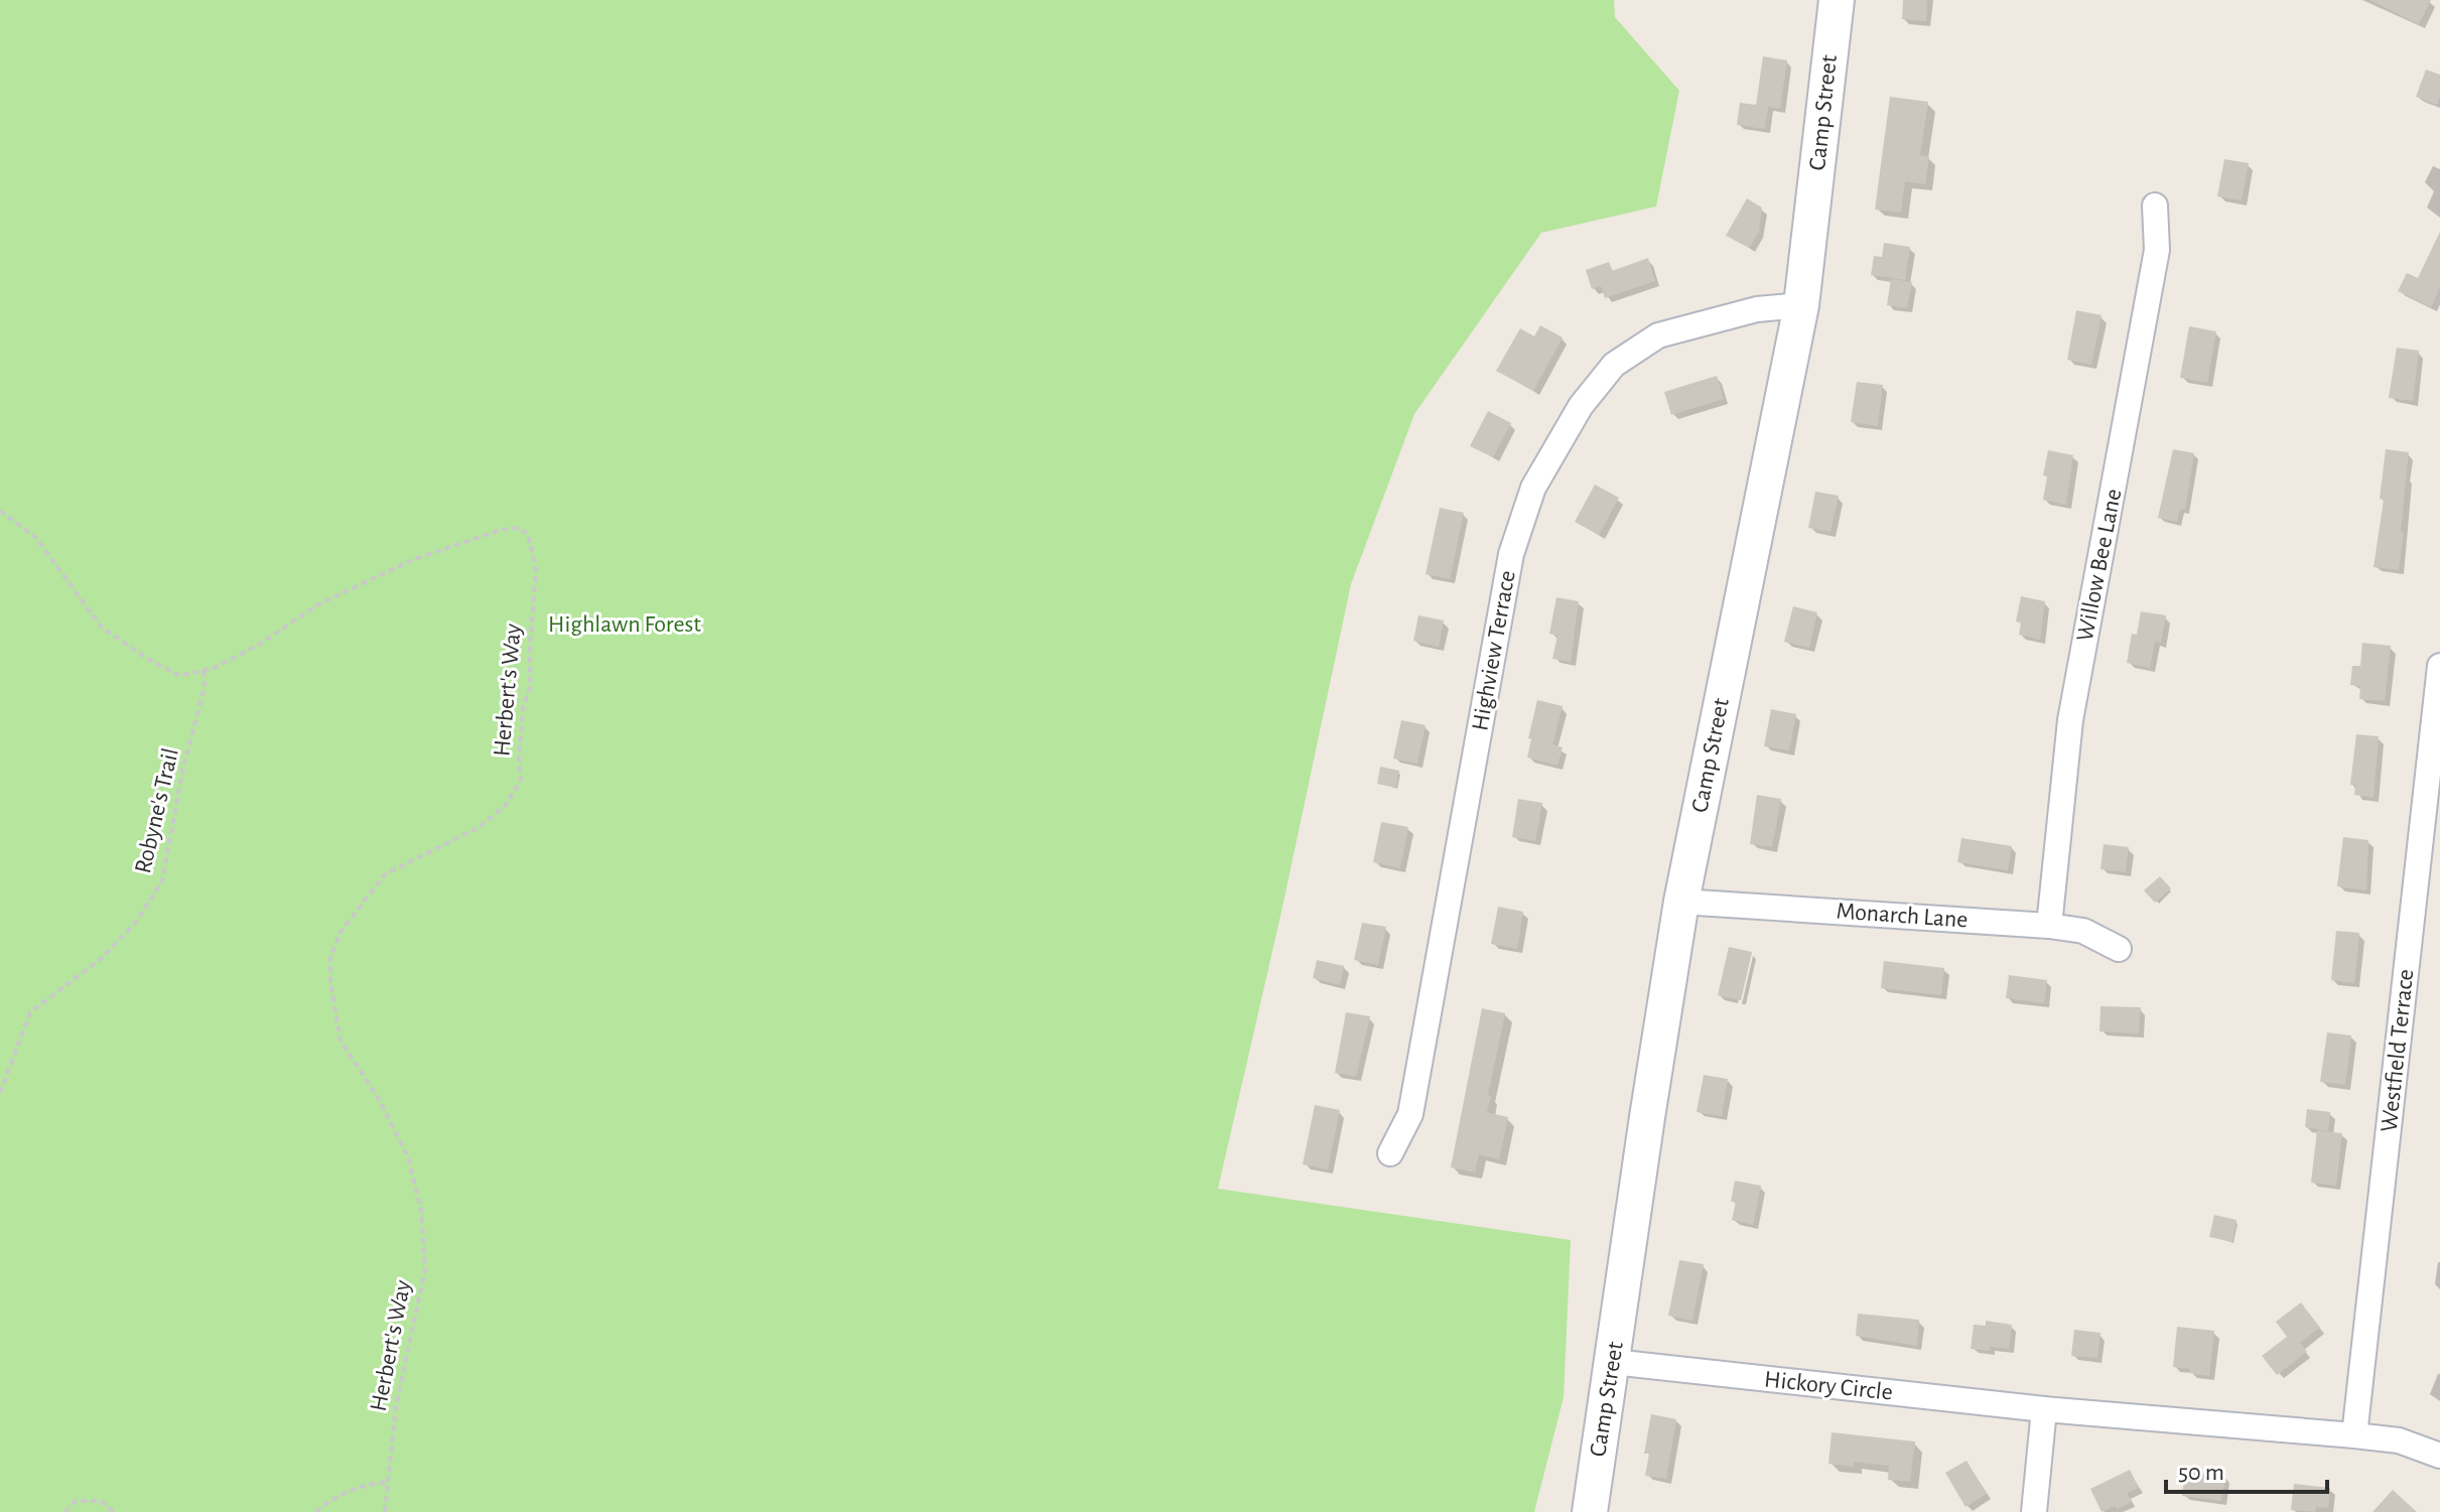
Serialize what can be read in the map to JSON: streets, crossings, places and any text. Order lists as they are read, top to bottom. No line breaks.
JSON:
{"streets":{"street":["Camp Street","Willow Bee Lane","Highview Terrace","Monarch Lane","Westfield Terrace","Hickory Circle"],"path":["Herbert's Way","Robyne's Trail"]},"crossings":[["Camp Street","Highview Terrace"],["Camp Street","Monarch Lane"],["Camp Street","Hickory Circle"],["Willow Bee Lane","Monarch Lane"],["Herbert's Way","Robyne's Trail"],["Westfield Terrace","Hickory Circle"]],"parks":["Highlawn Forest"],"scale_bar":"50 m"}
